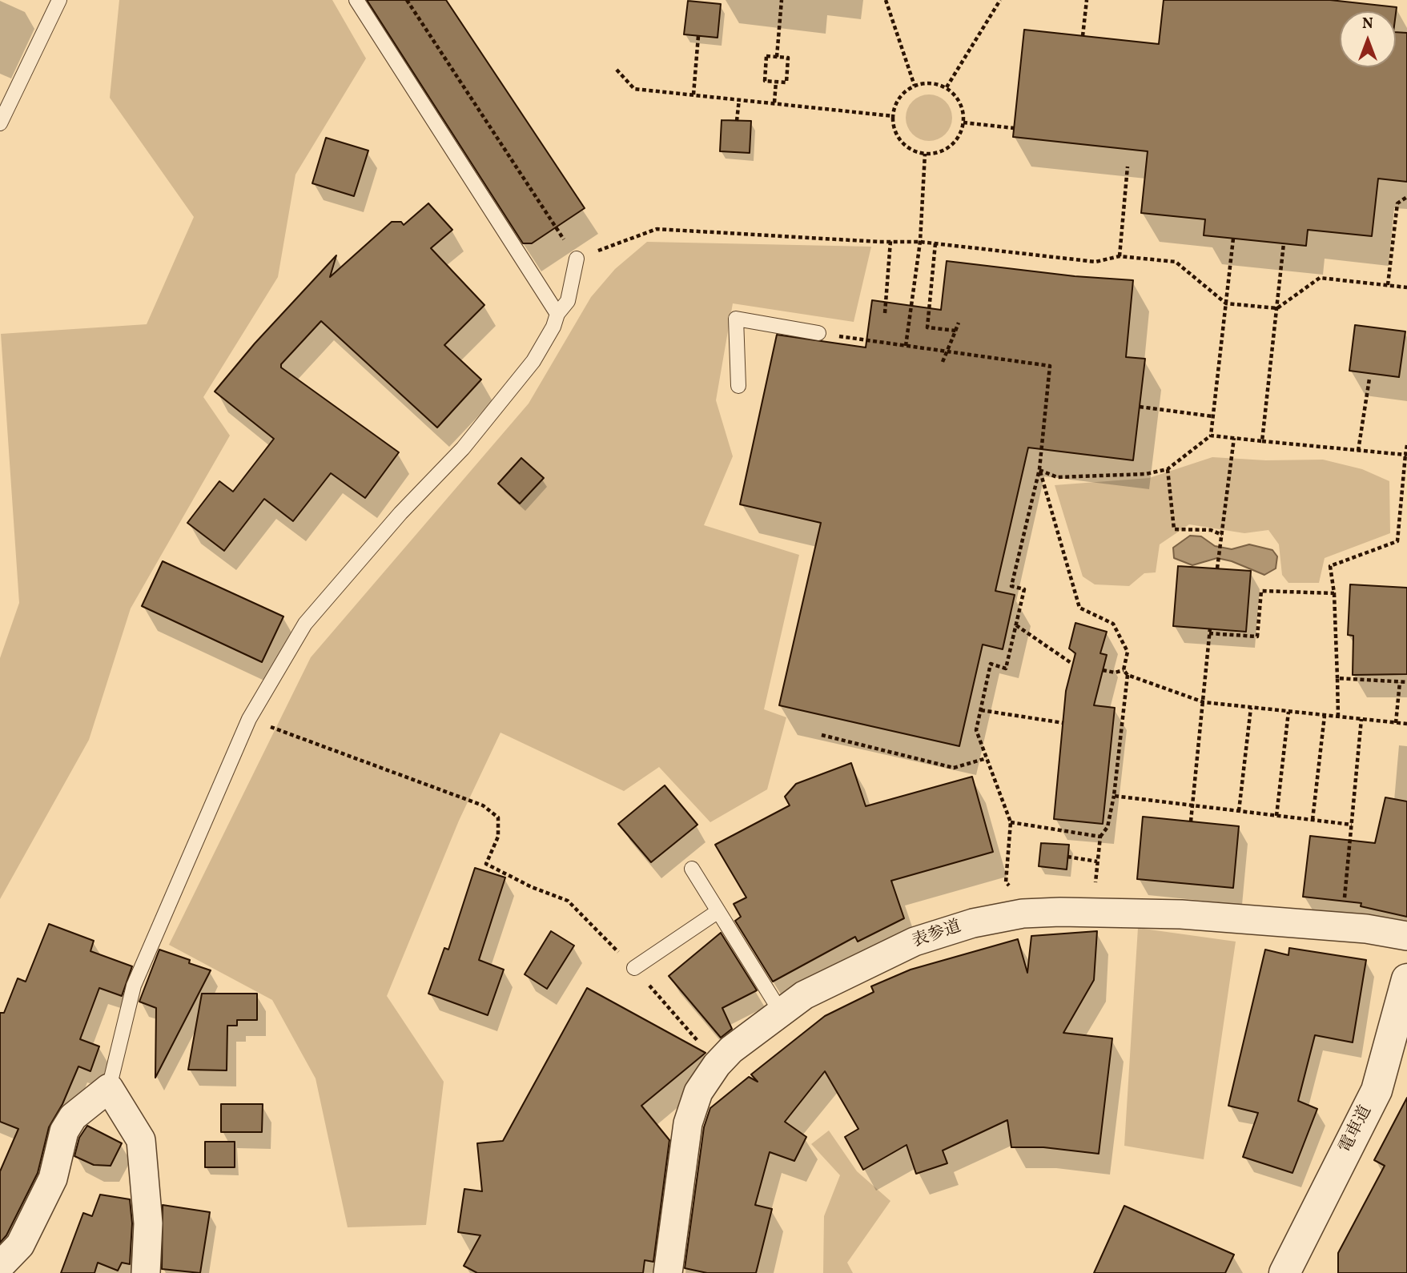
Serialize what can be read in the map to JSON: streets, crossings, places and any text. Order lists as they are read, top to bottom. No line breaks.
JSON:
{"streets":{"street":["表参道","電車道"]},"north":"top"}
